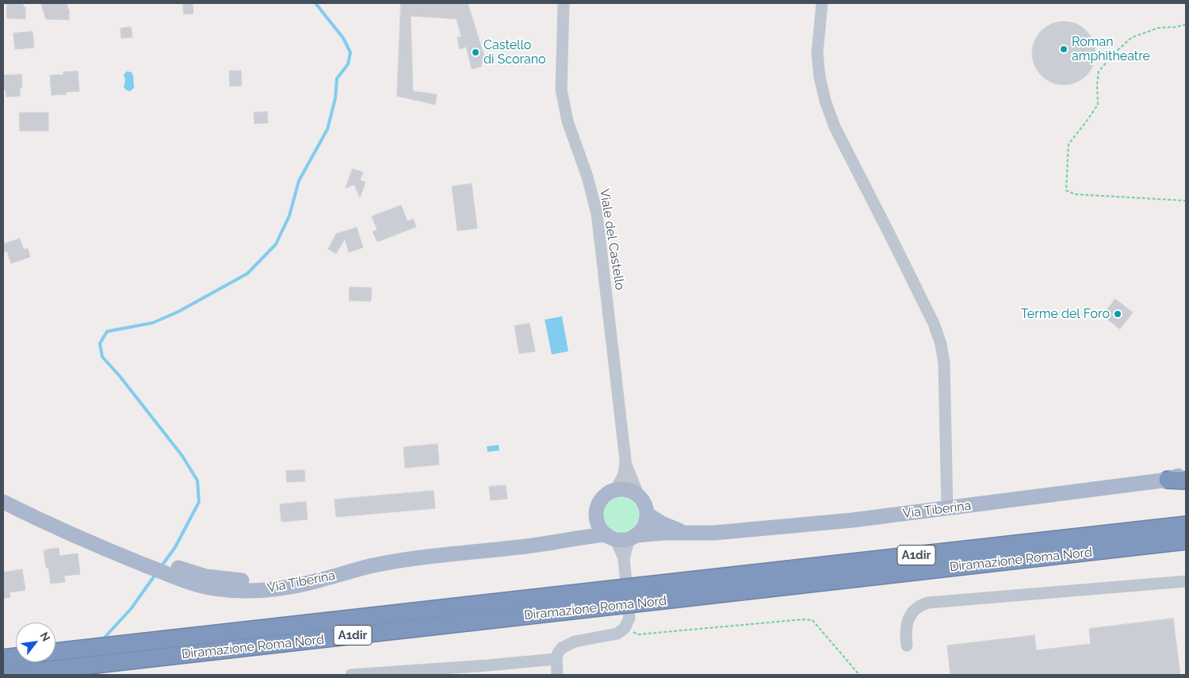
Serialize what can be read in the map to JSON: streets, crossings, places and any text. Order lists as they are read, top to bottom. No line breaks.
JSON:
{"streets":{"highway":["A1dir","Diramazione Roma Nord"],"main road":["Via Tiberina"],"street":["Viale del Castello"]},"places":["Roman amphitheatre","Castello di Scorano","Terme del Foro"],"north":"top right"}
